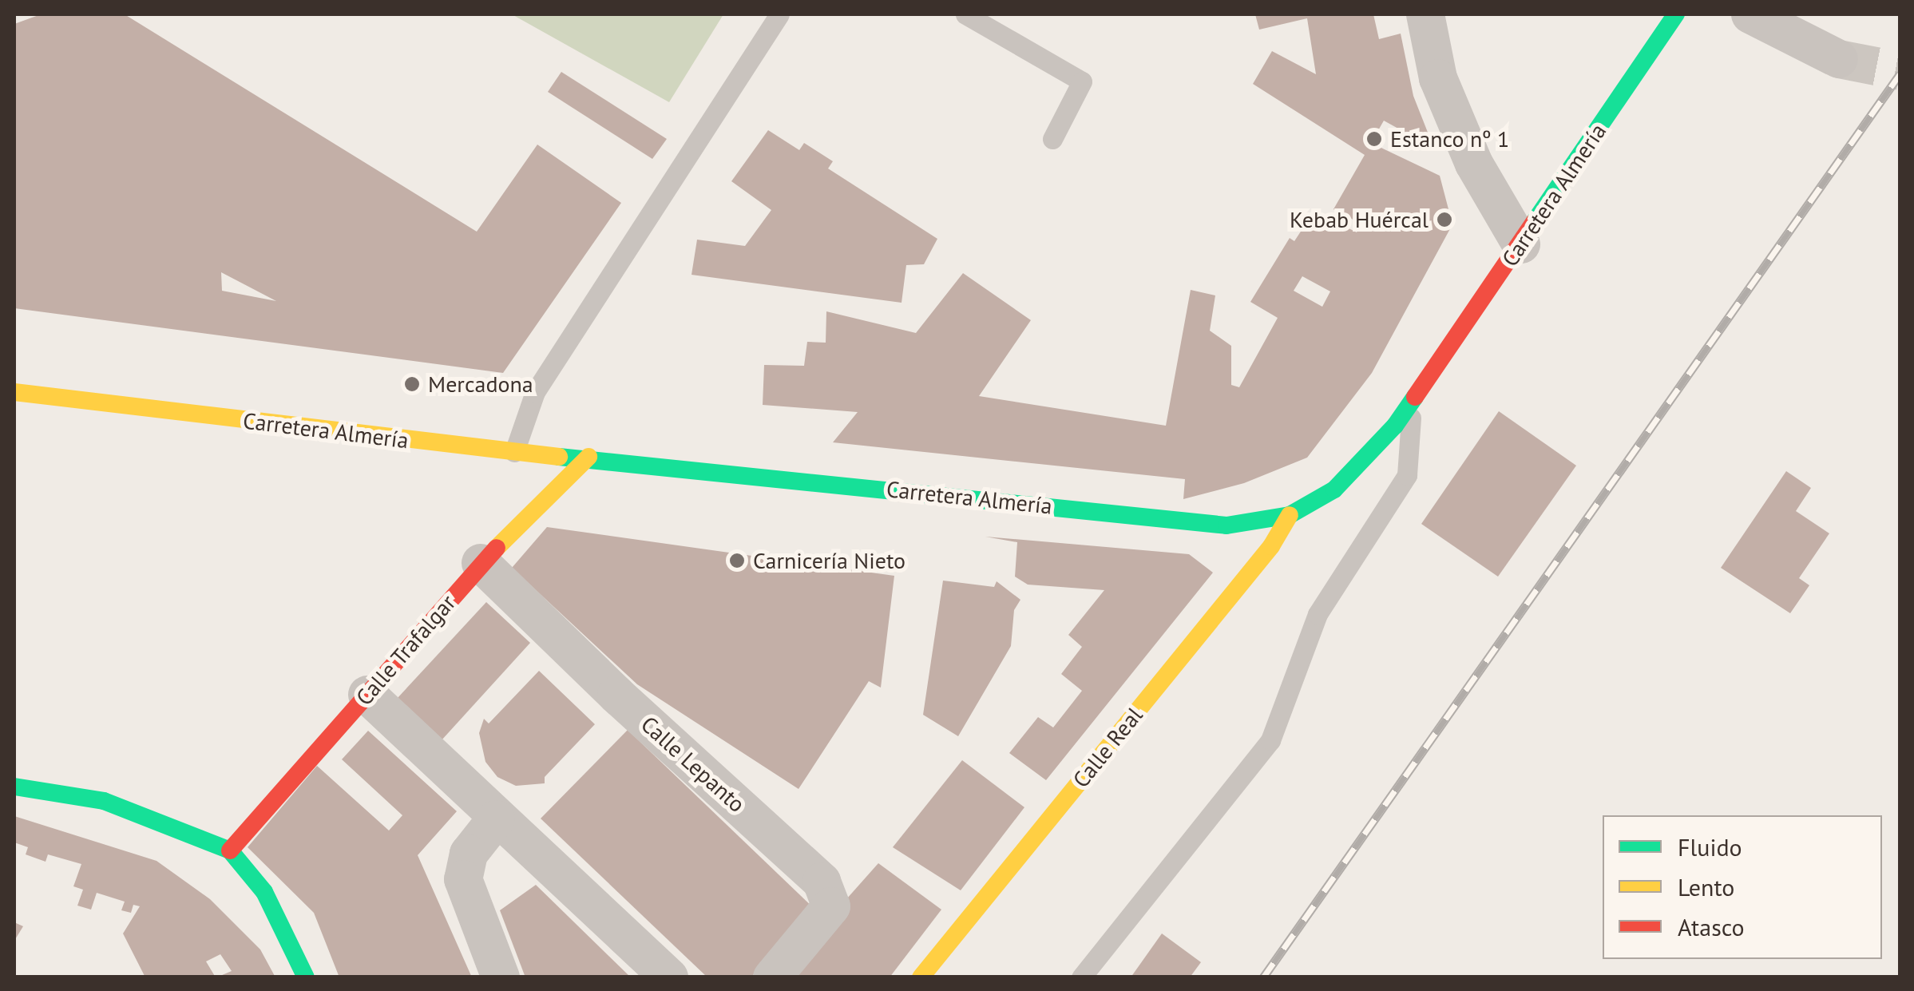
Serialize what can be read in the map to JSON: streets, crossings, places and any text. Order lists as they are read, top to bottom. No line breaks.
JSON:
{"streets":{"main road":["Carretera Almería","Calle Trafalgar","Calle Real"],"street":["Calle Lepanto"]},"crossings":[["Carretera Almería","Calle Trafalgar"],["Carretera Almería","Calle Real"],["Calle Trafalgar","Calle Lepanto"]],"places":["Estanco nº 1","Kebab Huércal","Mercadona","Carnicería Nieto"],"legend":["Fluido","Lento","Atasco"]}
